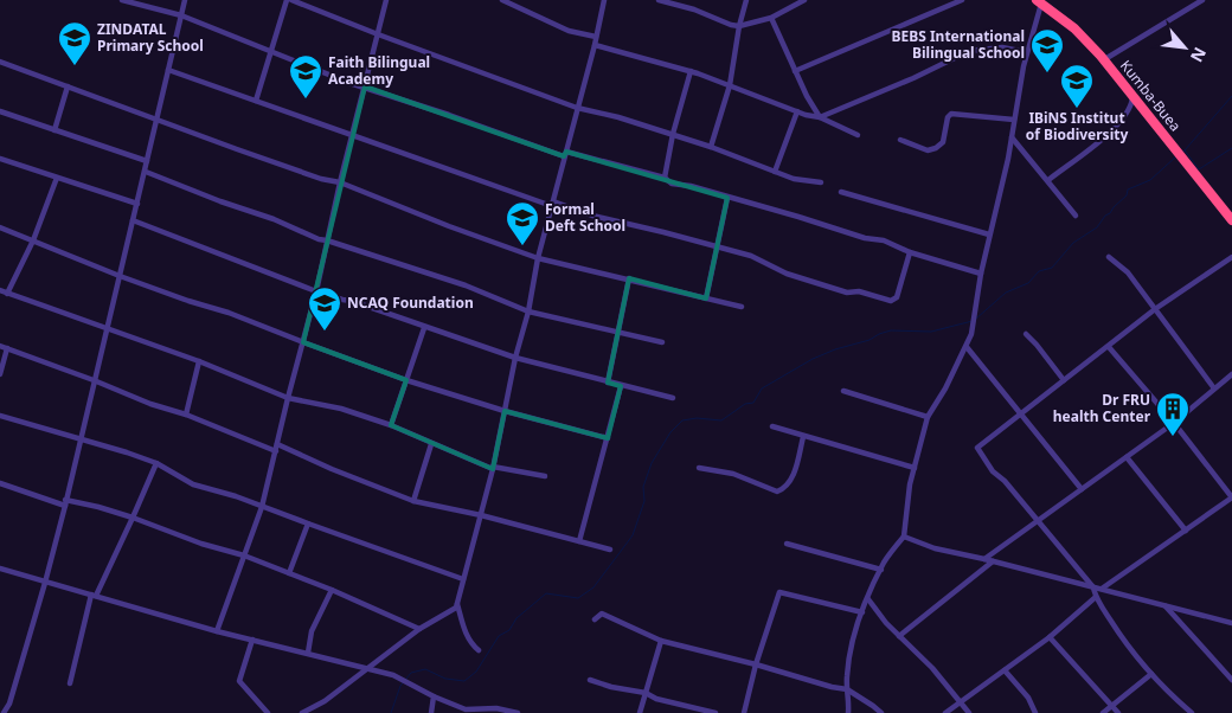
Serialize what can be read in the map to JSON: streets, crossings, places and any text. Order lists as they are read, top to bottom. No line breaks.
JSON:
{"streets":{"highway":["Kumba-Buea"]},"places":{"school or university":["ZINDATAL Primary School","BEBS International Bilingual School","Faith Bilingual Academy","IBiNS Institut of Biodiversity","Formal Deft School","NCAQ Foundation"],"building":["Dr FRU health Center"]},"north":"bottom right"}
